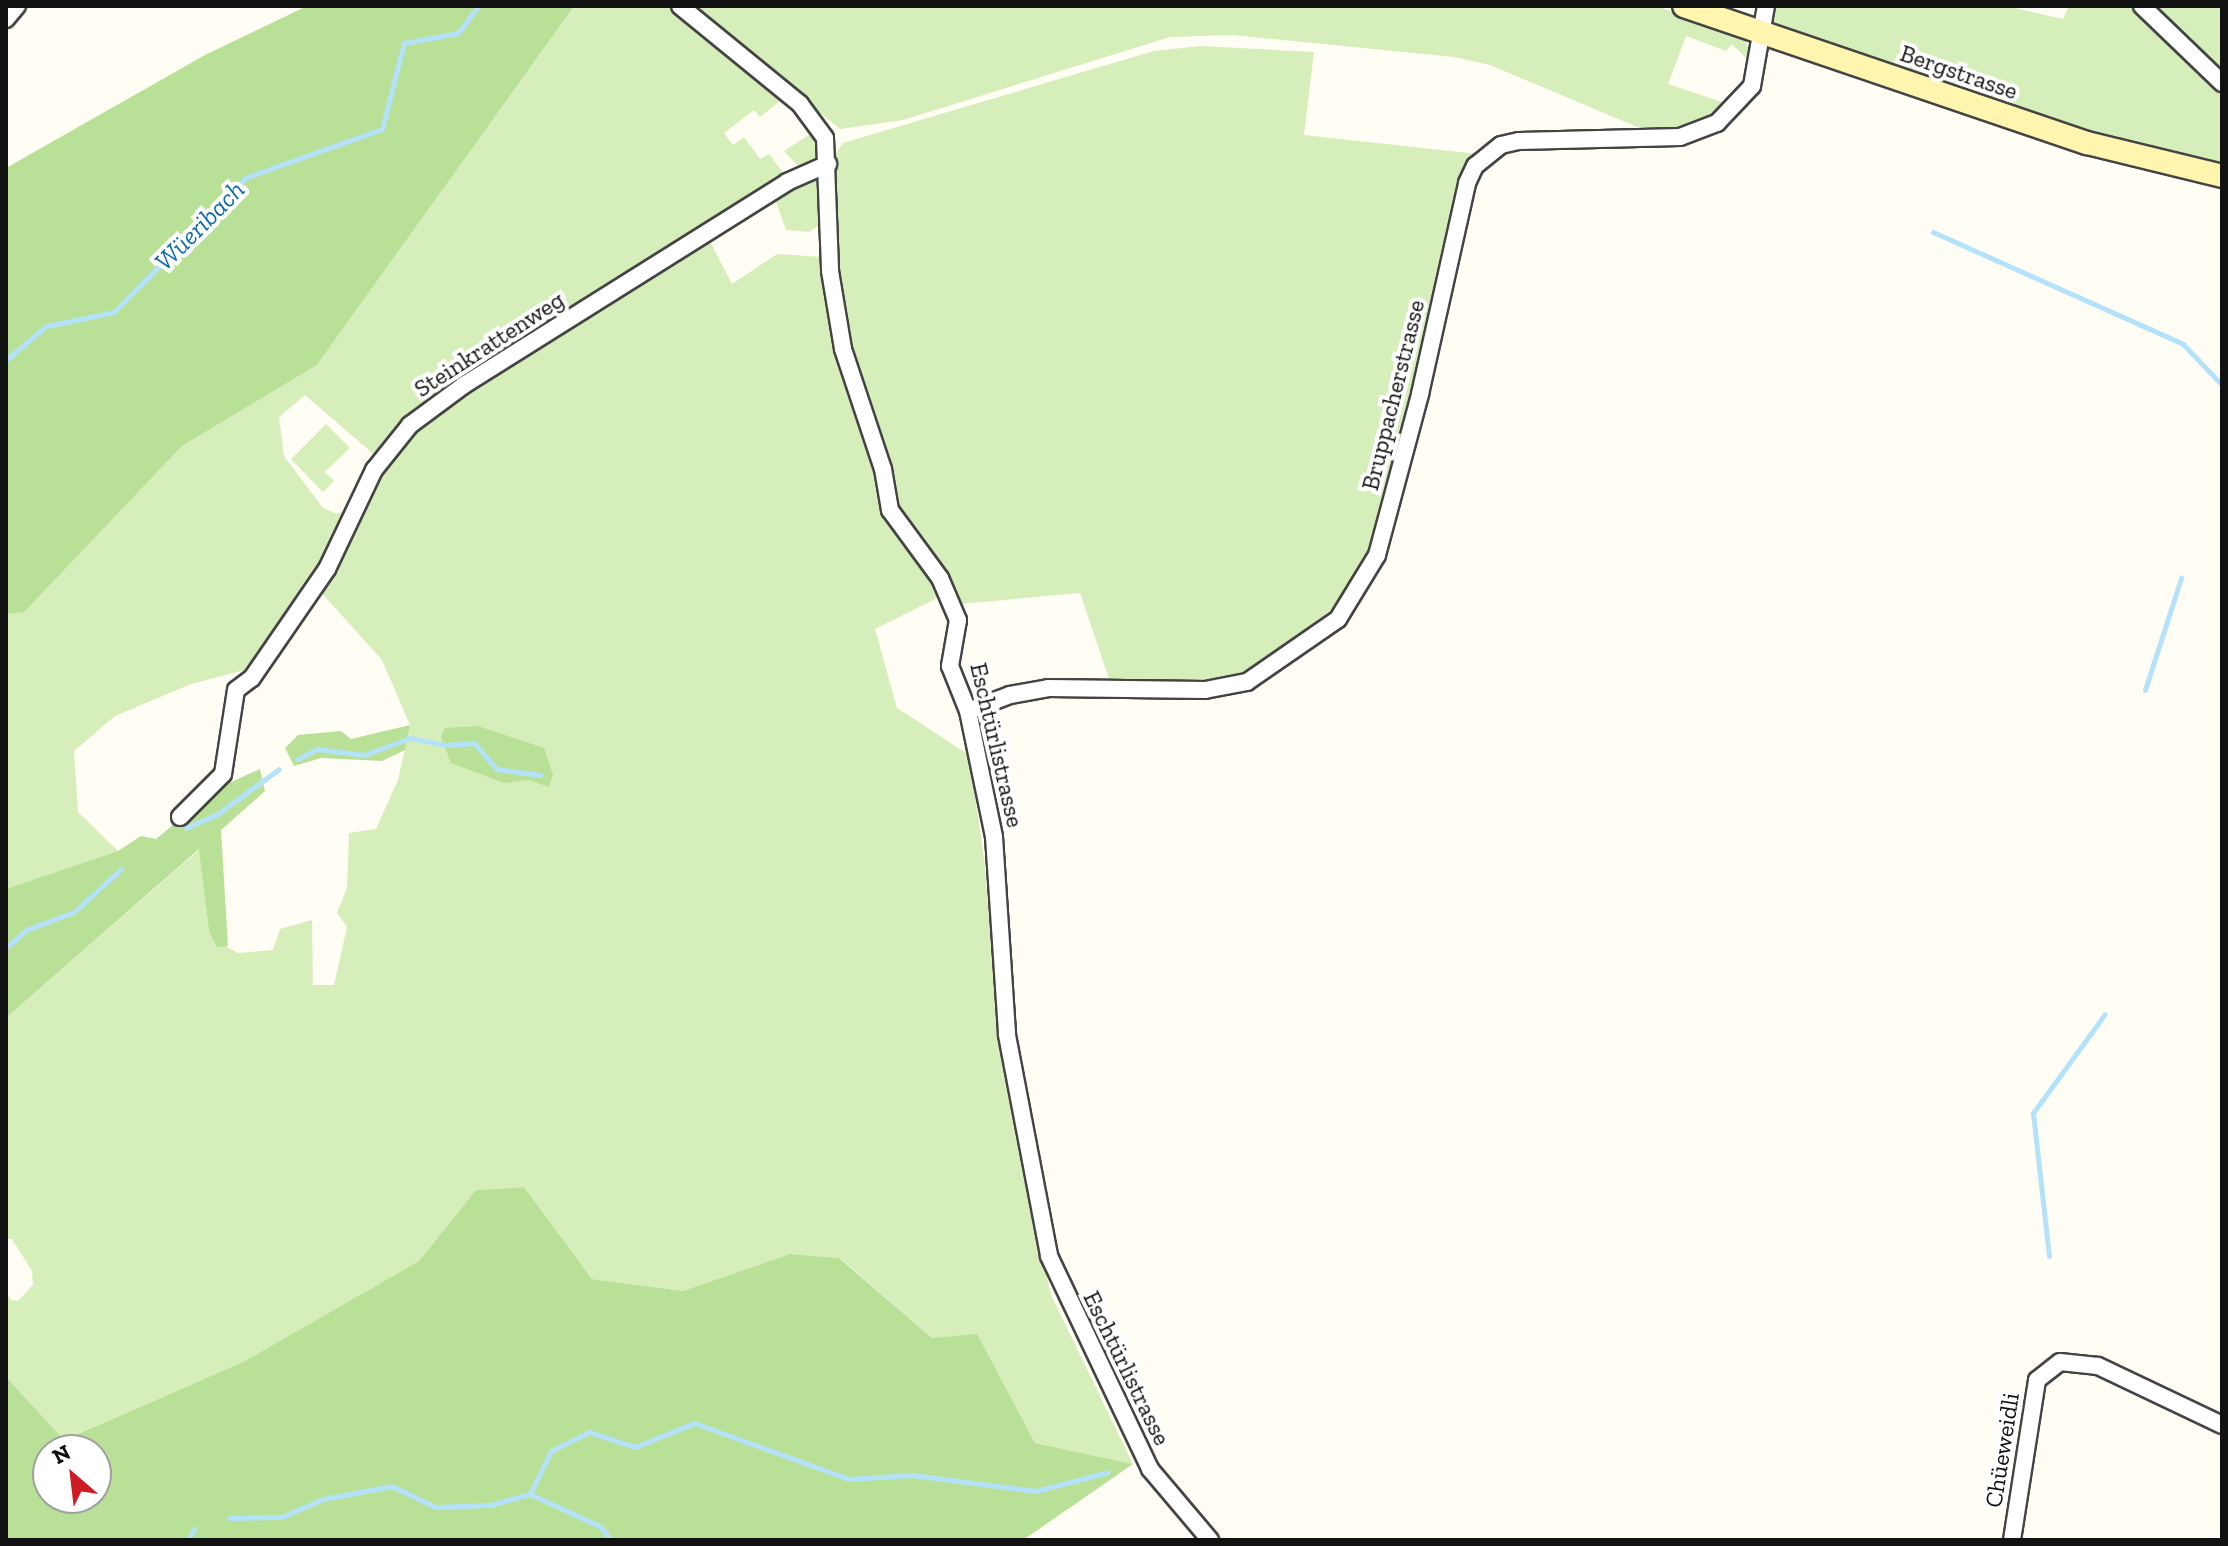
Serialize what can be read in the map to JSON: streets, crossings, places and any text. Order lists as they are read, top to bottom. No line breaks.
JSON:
{"streets":{"street":["Bergstrasse","Steinkrattenweg","Bruppacherstrasse","Eschtürlistrasse","Chüeweidli"]},"crossings":[["Bergstrasse","Bruppacherstrasse"],["Steinkrattenweg","Eschtürlistrasse"],["Bruppacherstrasse","Eschtürlistrasse"]],"water":["Wüeribach"],"north":"top left"}
